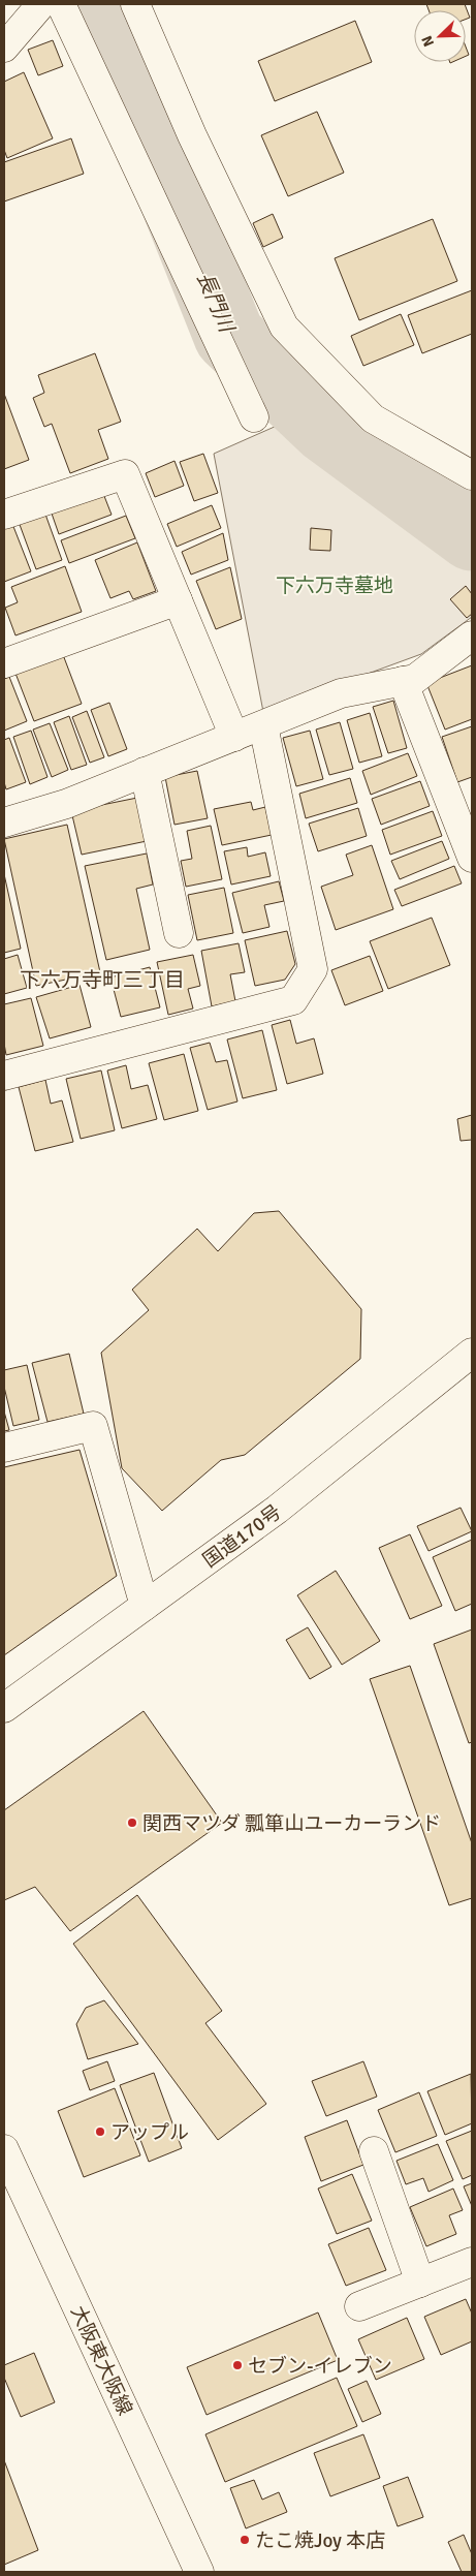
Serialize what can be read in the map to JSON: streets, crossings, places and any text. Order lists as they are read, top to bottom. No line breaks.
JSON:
{"streets":{"main road":["国道170号","大阪東大阪線"]},"districts":["下六万寺町三丁目"],"water":["長門川"],"parks":["下六万寺墓地"],"places":["関西マツダ 瓢箪山ユーカーランド","アップル","セブン-イレブン","たこ焼Joy 本店"],"north":"bottom left"}
